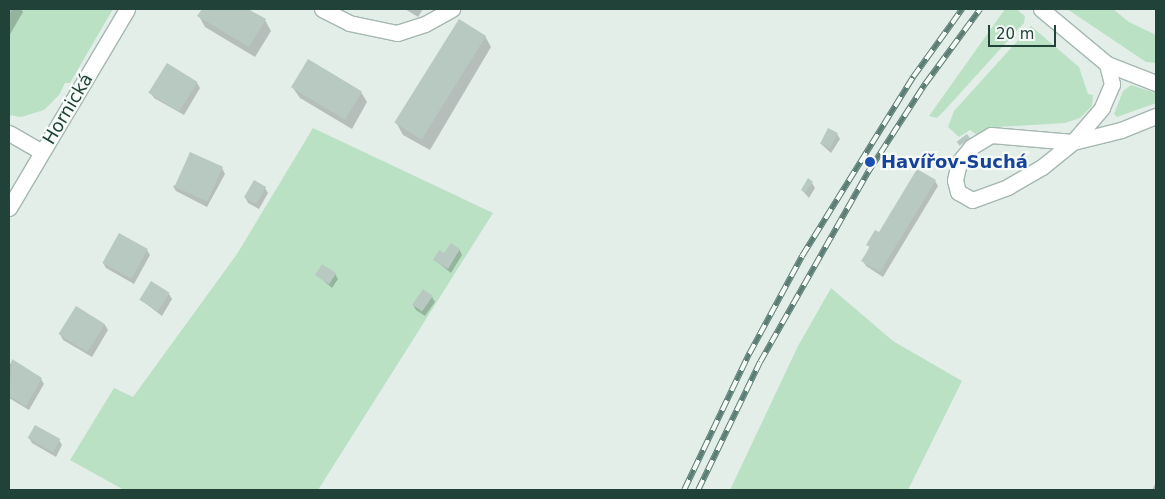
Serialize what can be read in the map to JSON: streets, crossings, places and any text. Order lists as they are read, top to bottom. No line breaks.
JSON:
{"streets":{"street":["Hornická"]},"places":["Havířov-Suchá"],"scale_bar":"20 m"}
